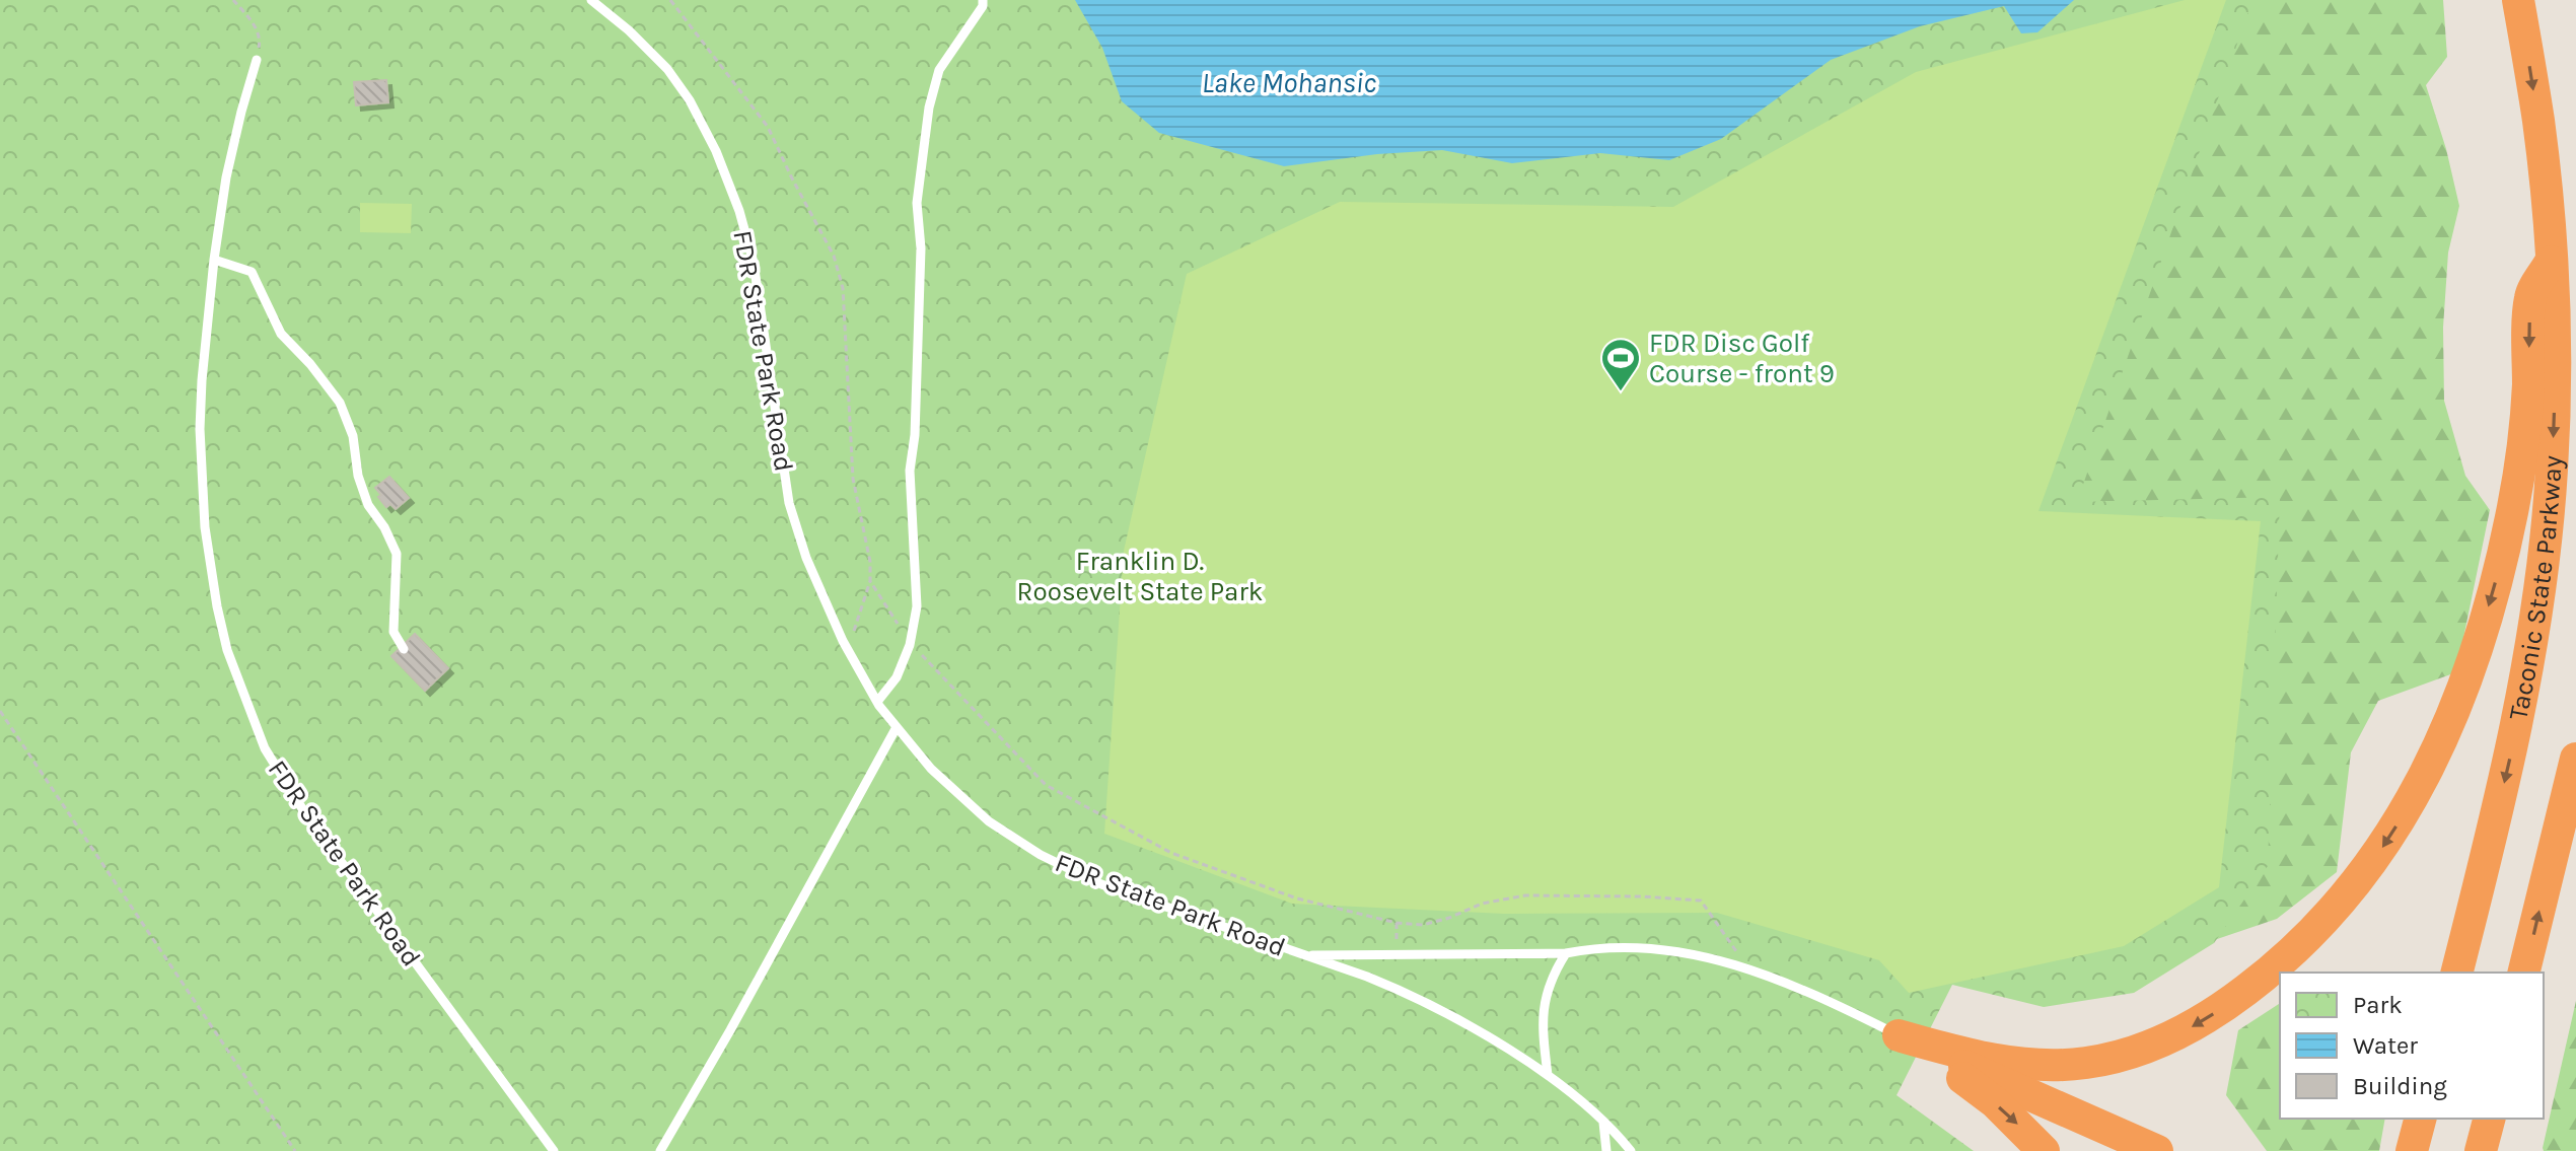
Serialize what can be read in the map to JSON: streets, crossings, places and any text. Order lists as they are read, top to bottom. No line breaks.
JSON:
{"streets":{"highway":["Taconic State Parkway"],"lane":["FDR State Park Road"]},"one_way":["Taconic State Parkway"],"water":["Lake Mohansic"],"parks":["Franklin D. Roosevelt State Park"],"places":{"sports":["FDR Disc Golf Course - front 9"]},"legend":["Park","Water","Building"]}
